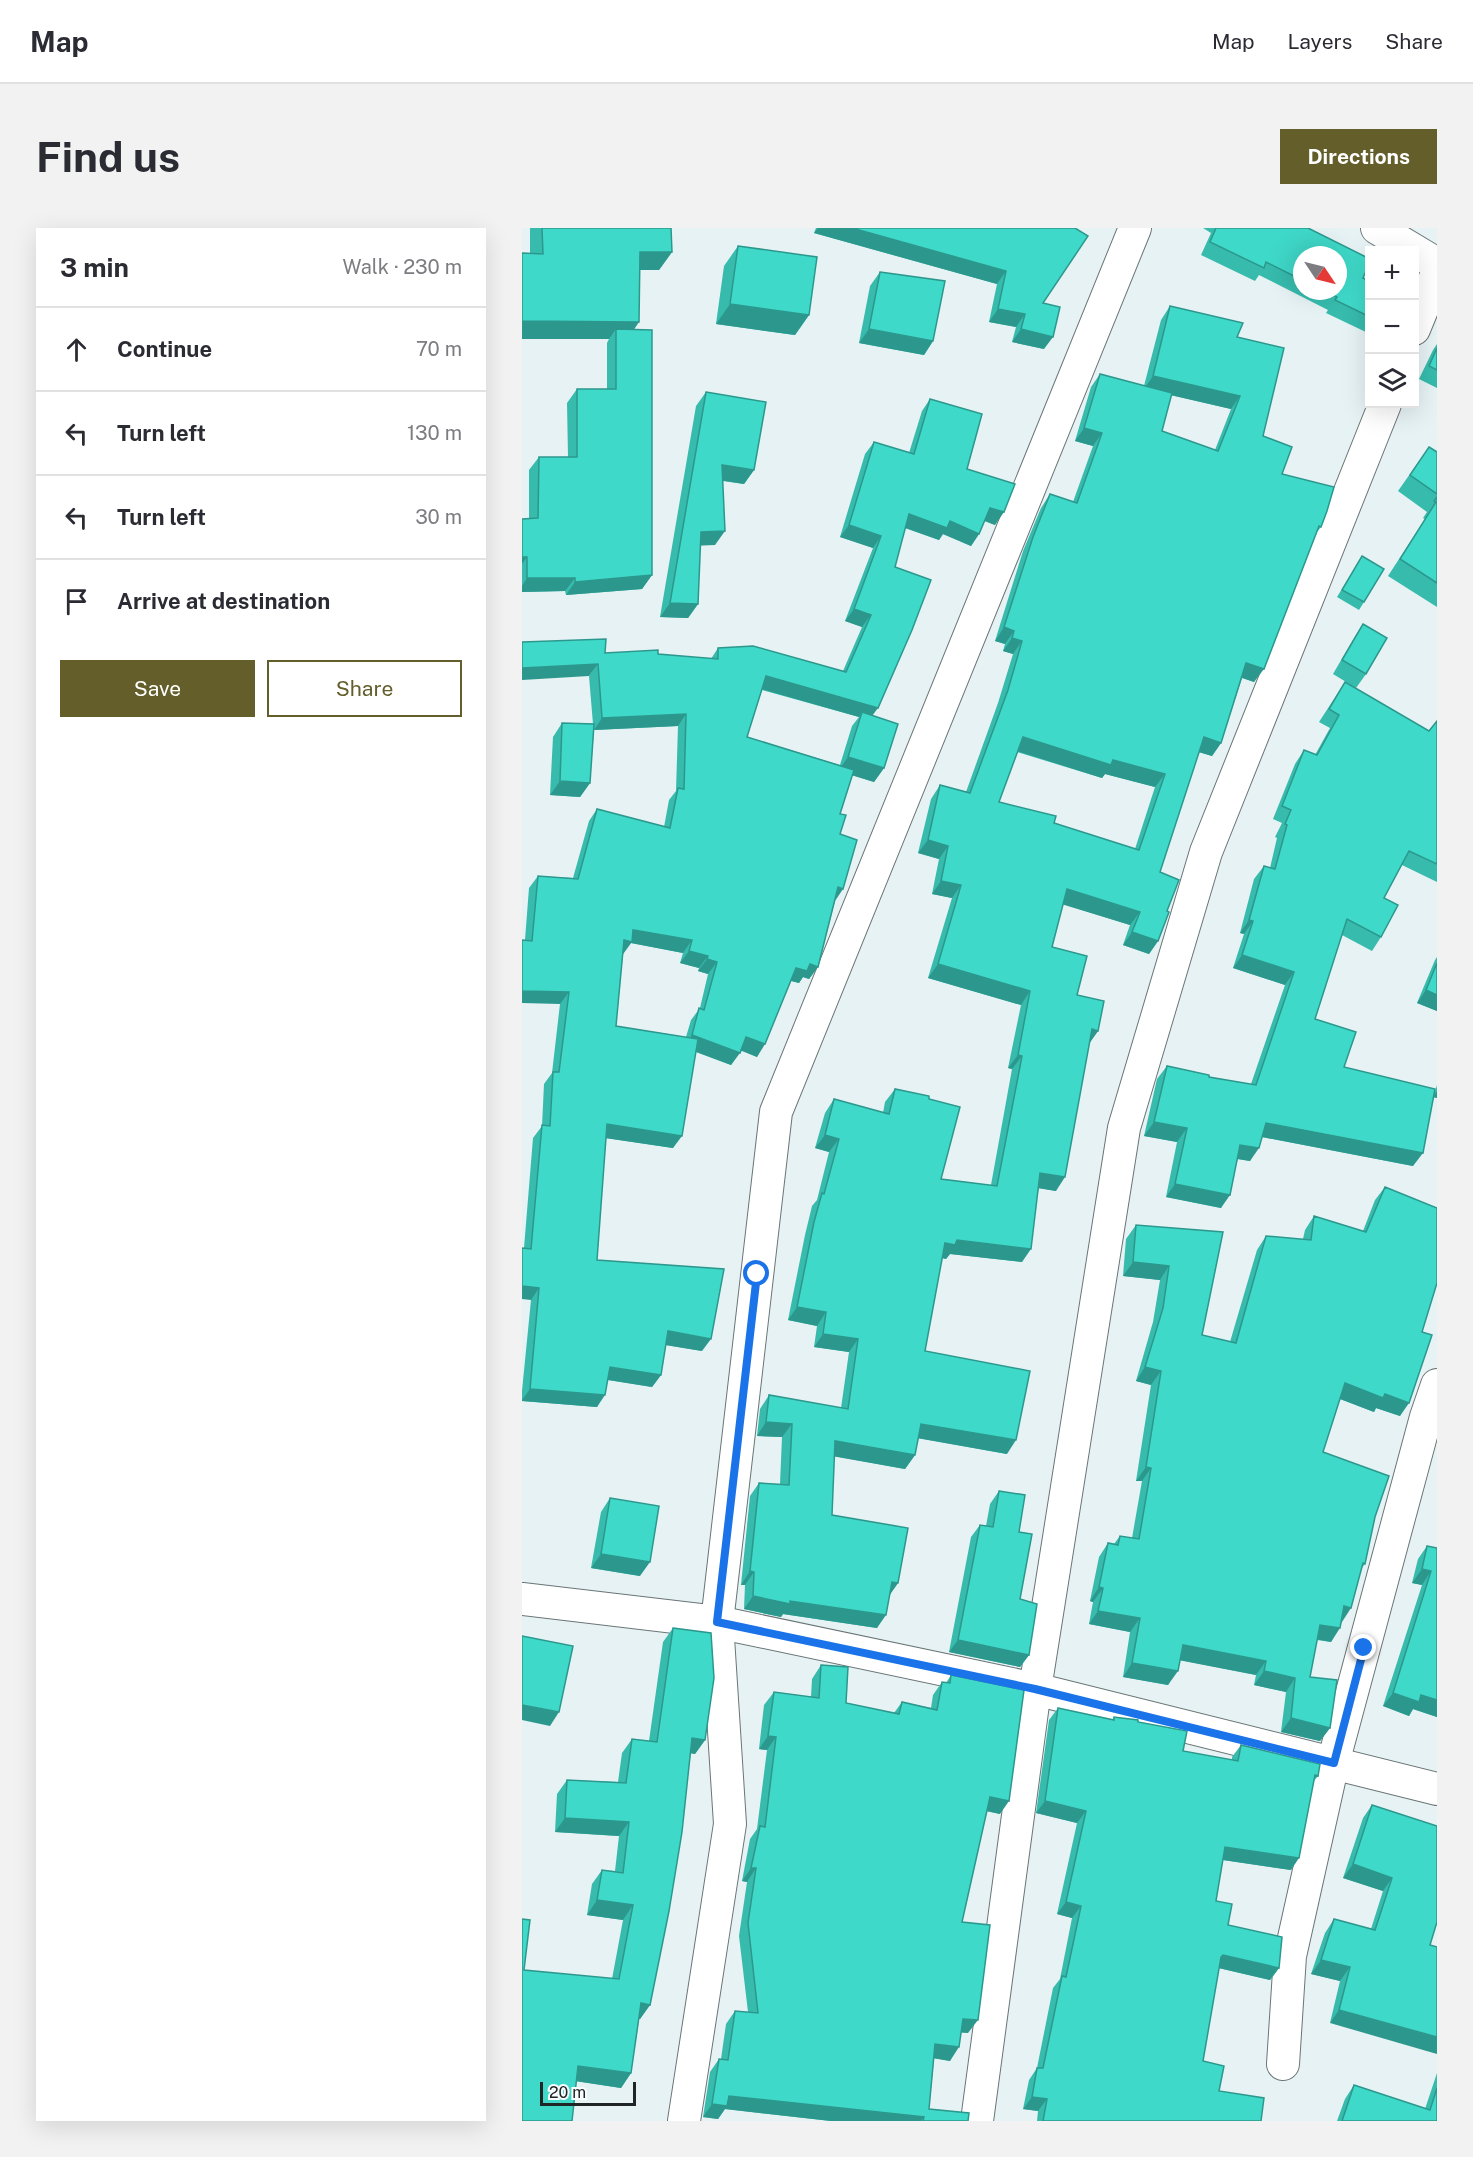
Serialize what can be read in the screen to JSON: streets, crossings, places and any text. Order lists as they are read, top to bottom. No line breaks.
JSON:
{"scale_bar":"20 m","north":"bottom right","page":{"header":"Map","nav":["Map","Layers","Share"],"buttons":["Directions",["Save","Share"]],"title":"Find us","heading":["3 min","Walk · 230 m"],"map_buttons":["+","−"],"list":[["Continue","70 m"],["Turn left","130 m"],["Turn left","30 m"],"Arrive at destination"],"scale":"20 m"}}
